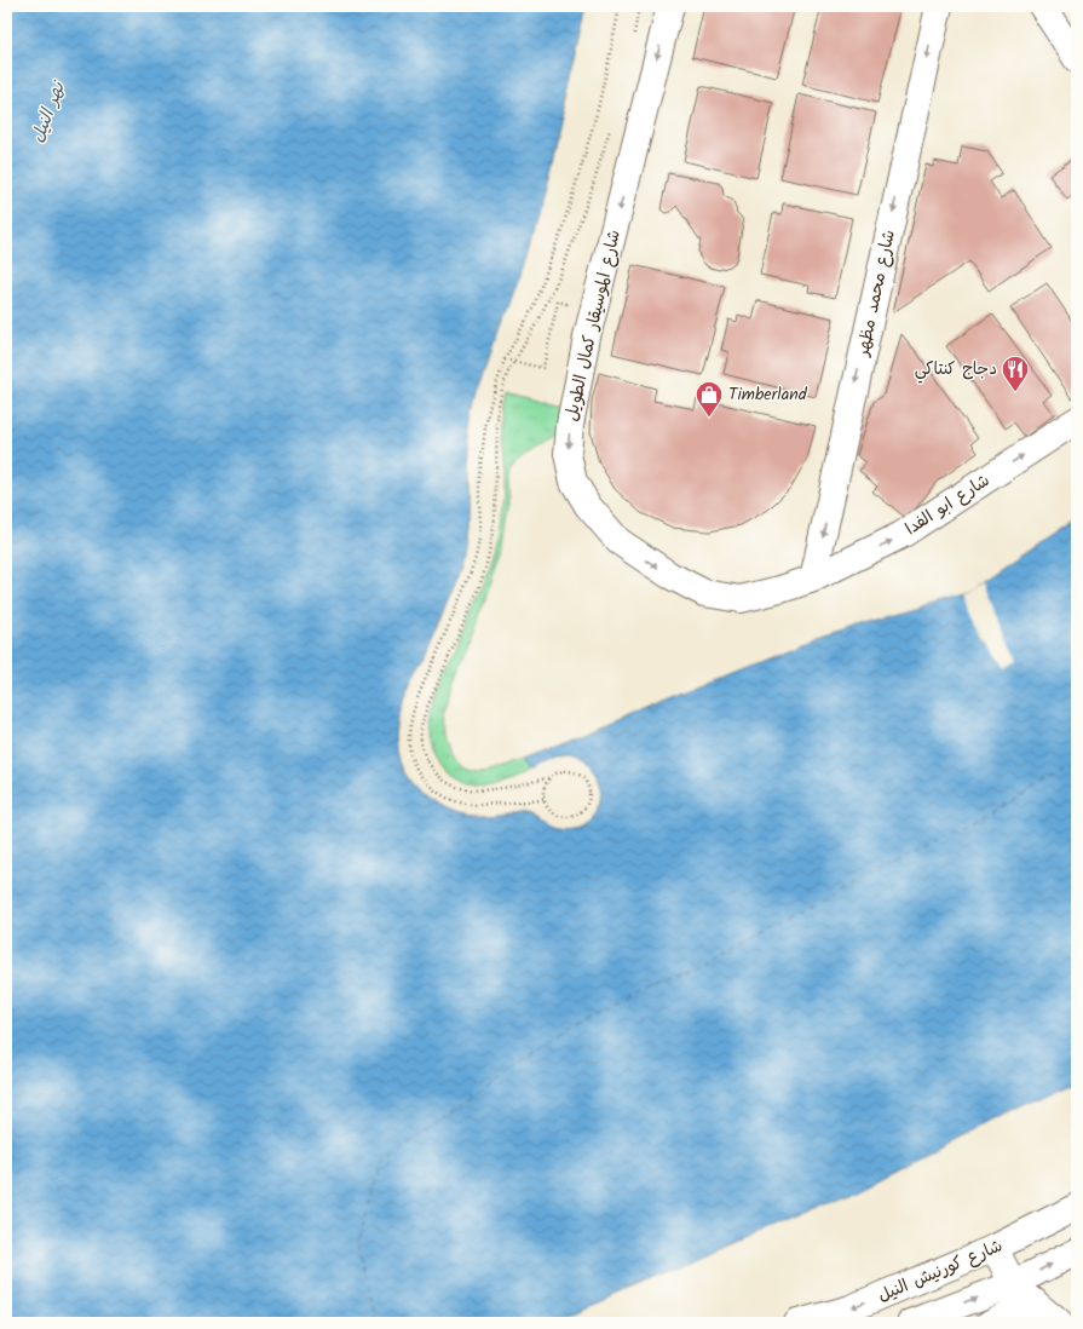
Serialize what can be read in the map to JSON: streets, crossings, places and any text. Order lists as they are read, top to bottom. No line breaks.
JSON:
{"streets":{"street":["شارع محمد مظهر","شارع الموسيقار كمال الطويل","شارع ابو الفدا","شارع كورنيش النيل"]},"crossings":[["شارع محمد مظهر","شارع الموسيقار كمال الطويل"],["شارع محمد مظهر","شارع ابو الفدا"],["شارع الموسيقار كمال الطويل","شارع ابو الفدا"]],"one_way":["شارع محمد مظهر","شارع ابو الفدا"],"water":["نهر النيل"],"places":{"restaurant":["دجاج كنتاكي"],"shop":["Timberland"]}}
